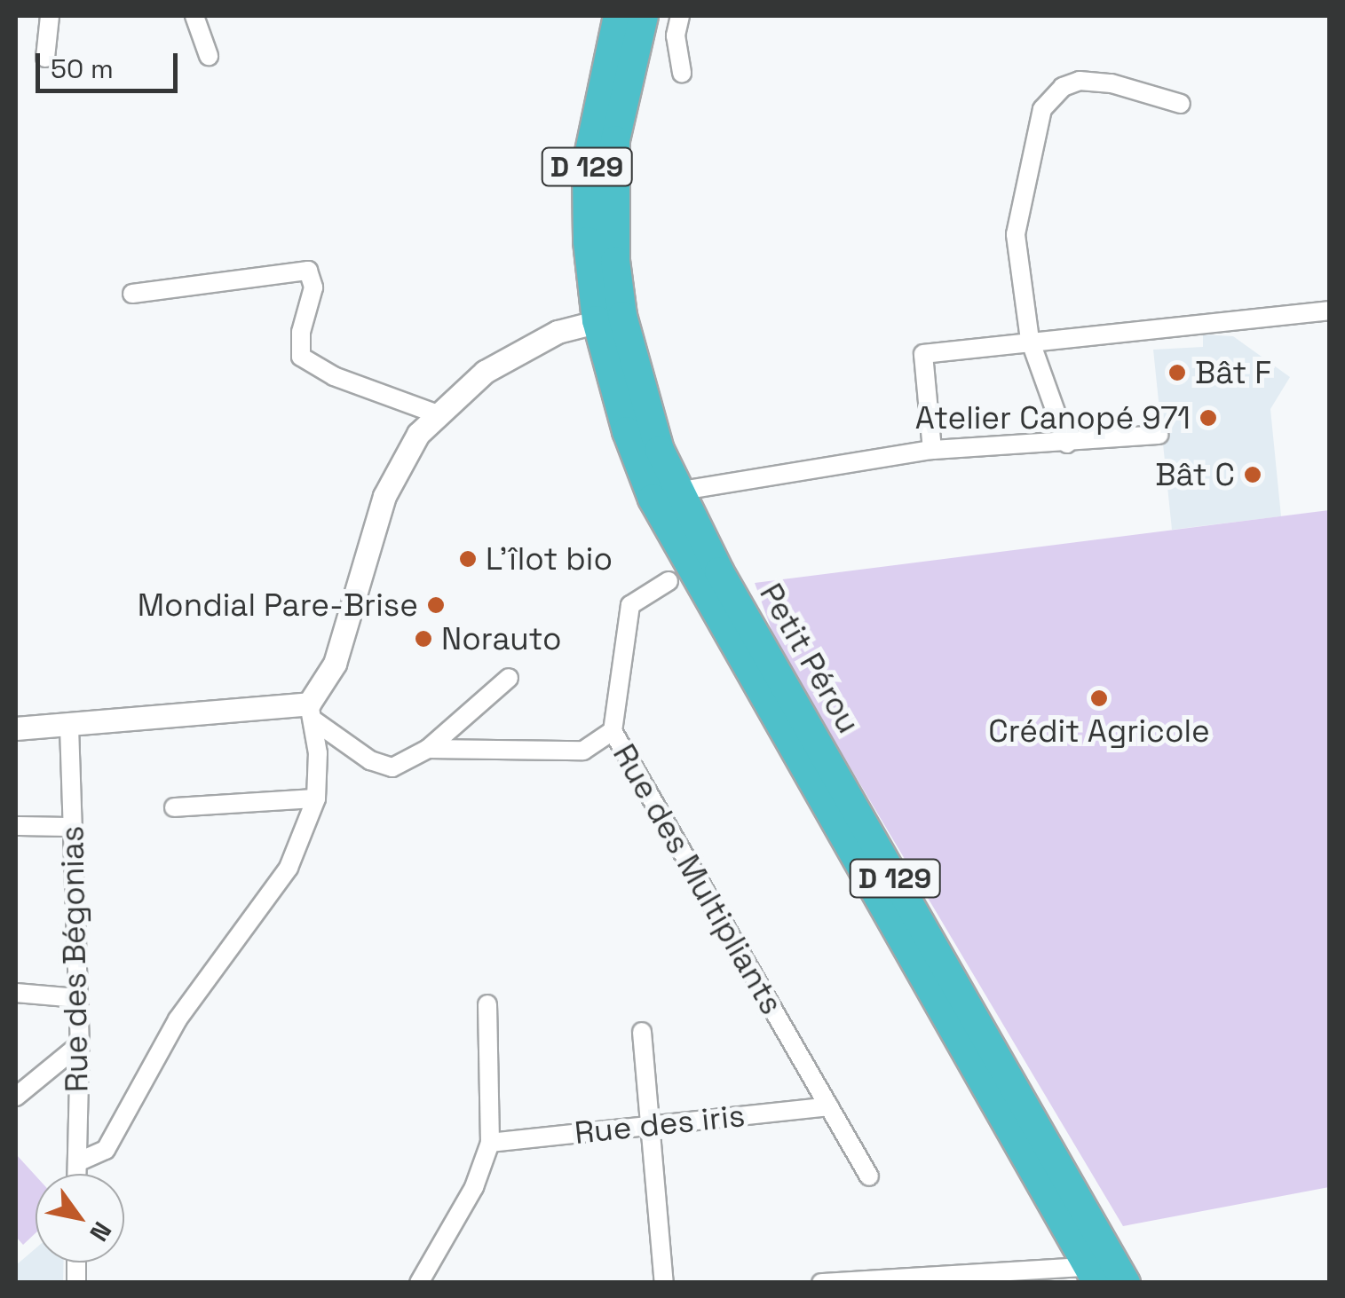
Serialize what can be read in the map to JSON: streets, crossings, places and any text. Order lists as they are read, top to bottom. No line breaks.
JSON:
{"streets":{"highway":["D 129","Petit Pérou"],"street":["Rue des Multipliants","Rue des Bégonias","Rue des iris"]},"crossings":[["Rue des Multipliants","Rue des iris"]],"places":["Bât F","Atelier Canopé 971","Bât C","L'îlot bio","Mondial Pare-Brise","Norauto","Crédit Agricole"],"scale_bar":"50 m","north":"bottom right"}
